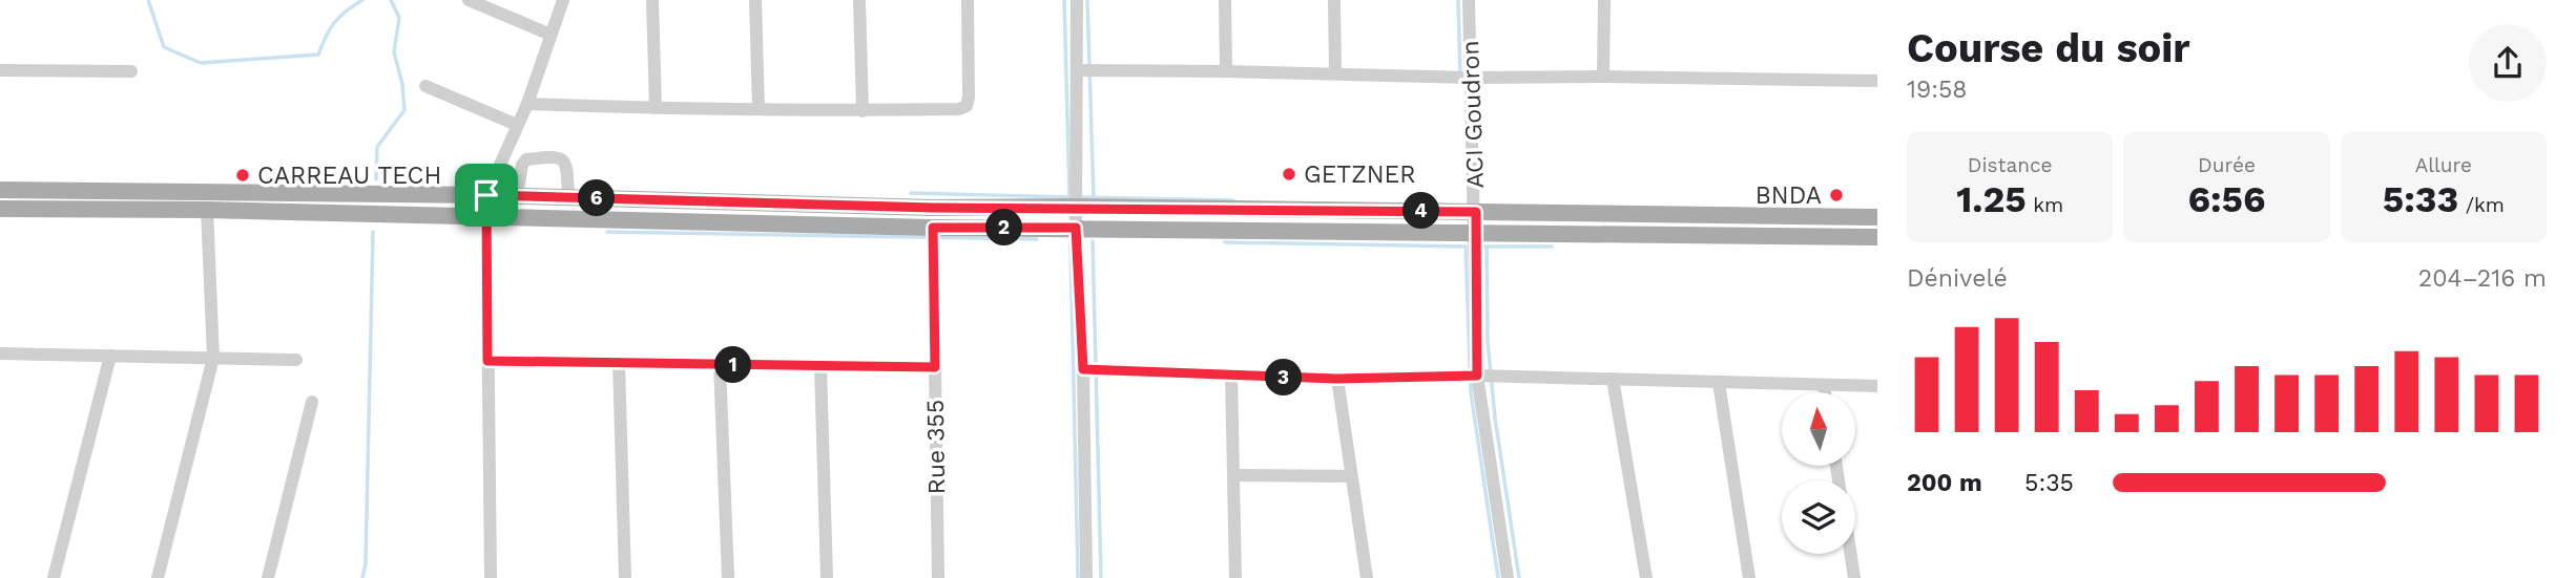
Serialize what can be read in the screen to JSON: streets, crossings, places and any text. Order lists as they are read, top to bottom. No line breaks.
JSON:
{"streets":{"street":["ACI Goudron","Rue 355"]},"places":["GETZNER","CARREAU TECH","BNDA"],"north":"top","page":{"heading":["Course du soir","19:58"],"stats":[["Distance","1.25 km"],["Durée","6:56"],["Allure","5:33 /km"]],"pins":["6","4","2","1","3"],"chart":["Dénivelé","204–216 m"],"list":[{"name":"200 m","note":"5:35"}]}}
